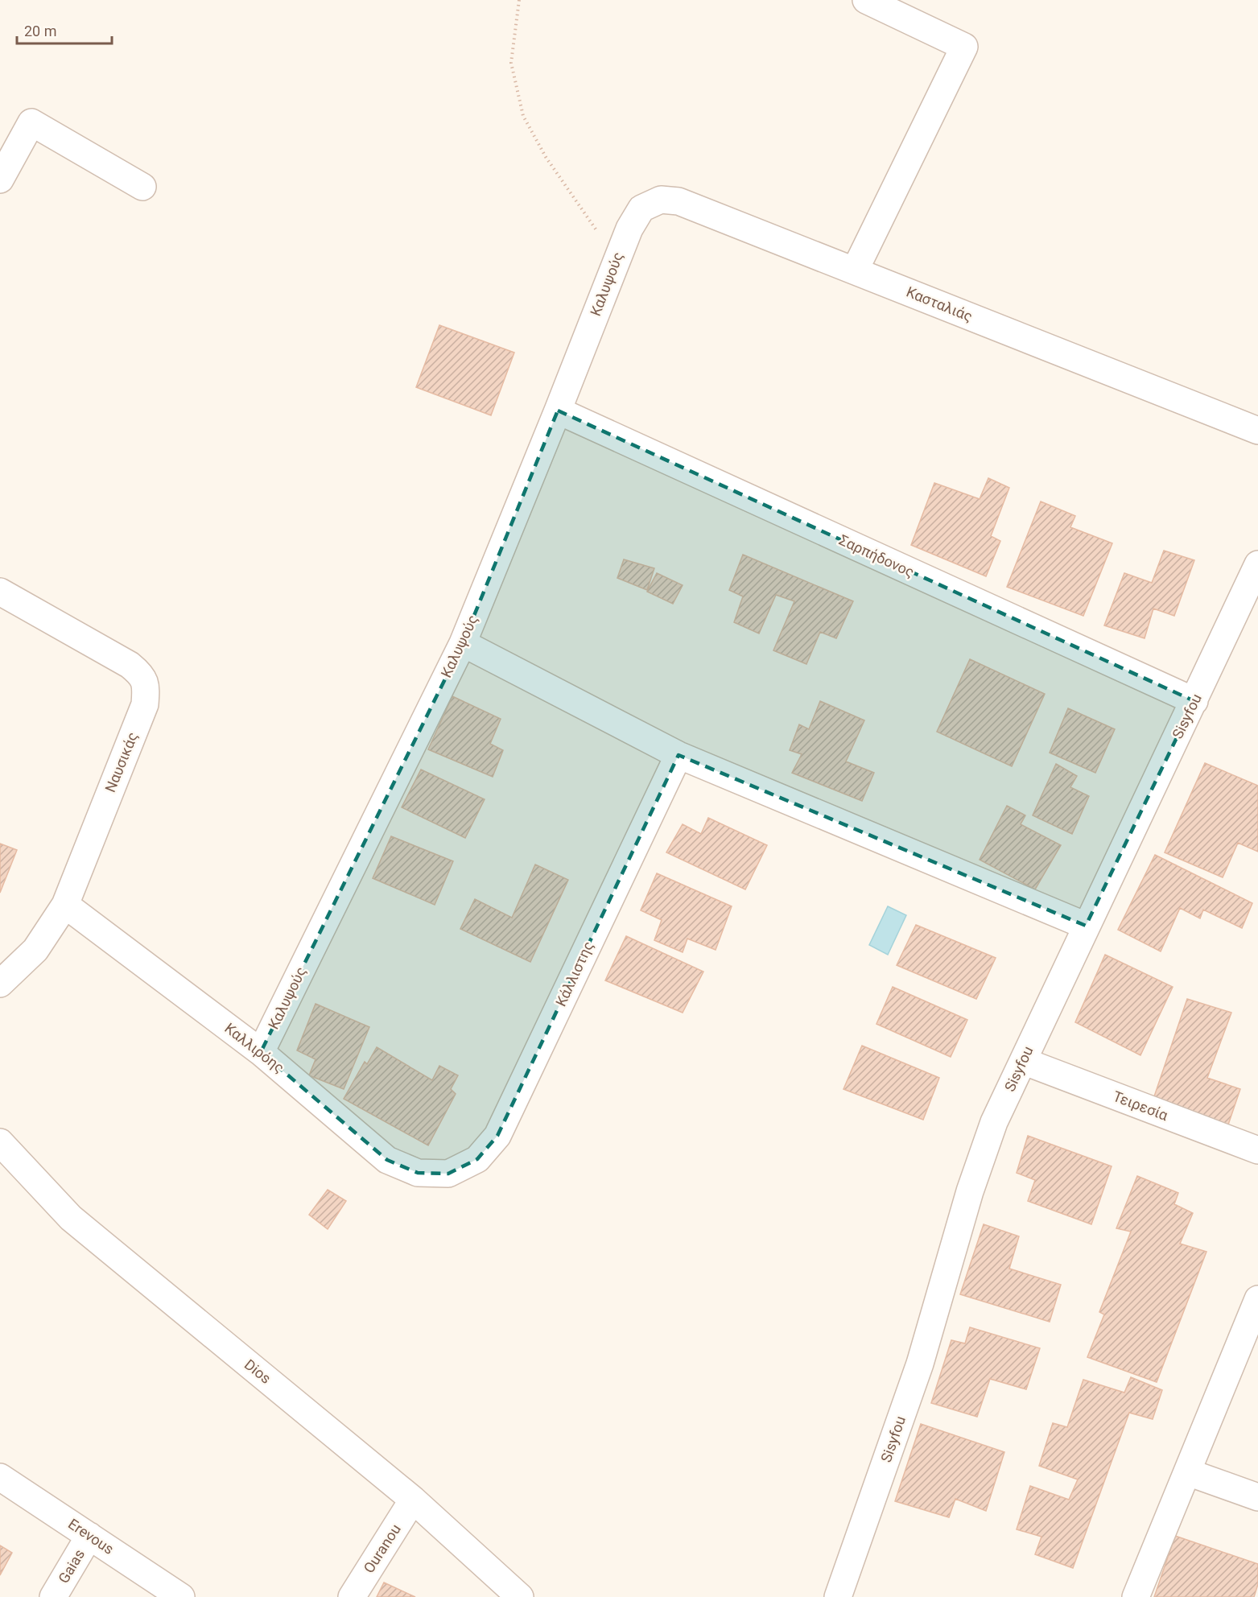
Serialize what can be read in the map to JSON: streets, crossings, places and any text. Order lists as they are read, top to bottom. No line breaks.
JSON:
{"streets":{"street":["Καλυψούς","Κασταλιάς","Σαρπήδονος","Sisyfou","Ναυσικάς","Κάλλιστης","Καλλιρόης","Τειρεσία","Dios","Erevous","Ouranou","Gaias"]},"crossings":[["Καλυψούς","Κασταλιάς"],["Καλυψούς","Σαρπήδονος"],["Καλυψούς","Καλλιρόης"],["Σαρπήδονος","Sisyfou"],["Sisyfou","Τειρεσία"],["Ναυσικάς","Καλλιρόης"],["Κάλλιστης","Καλλιρόης"],["Dios","Ouranou"],["Erevous","Gaias"]],"scale_bar":"20 m"}
